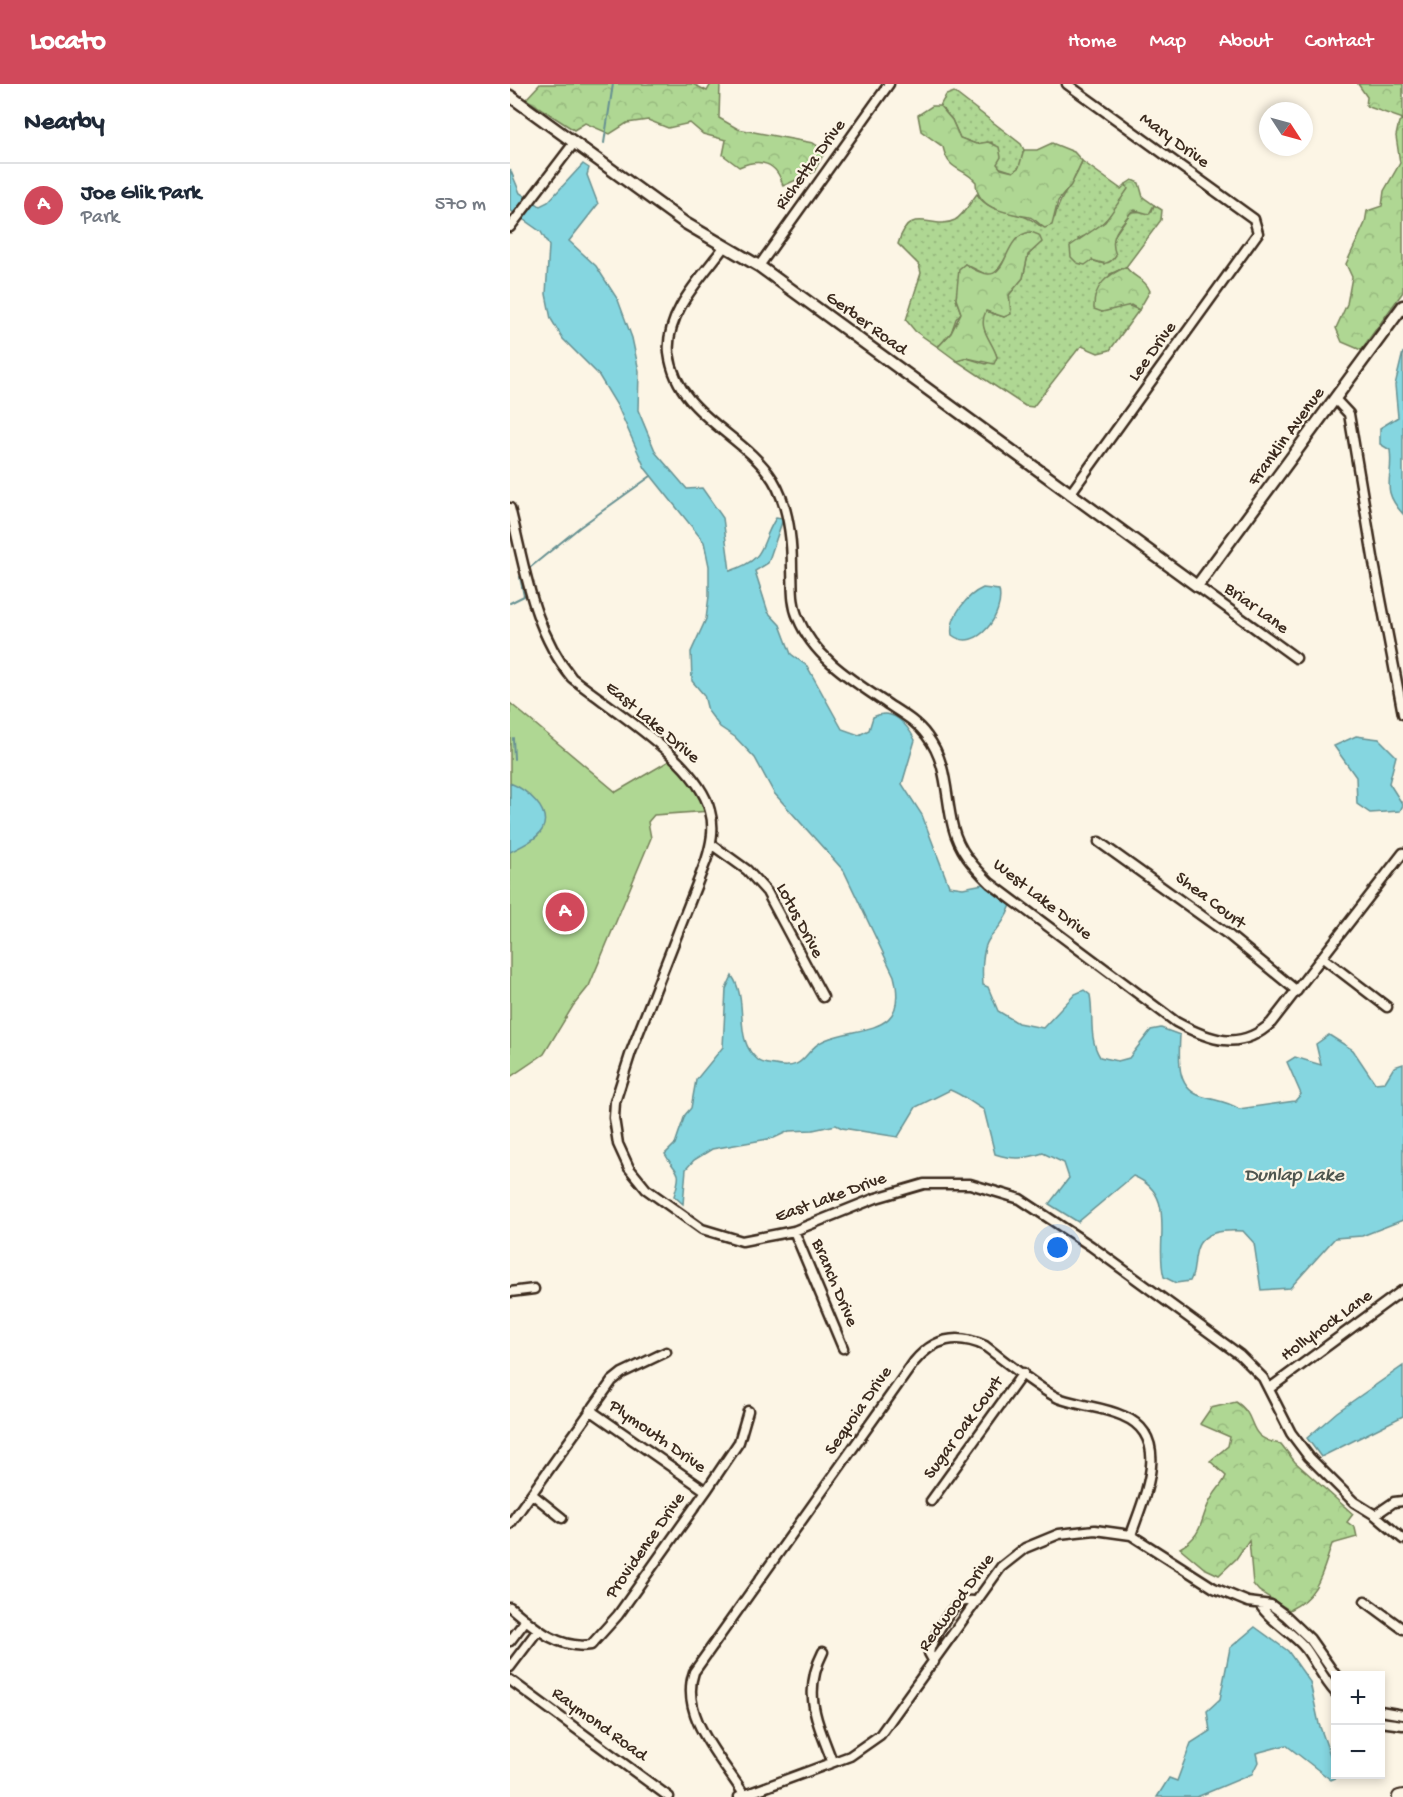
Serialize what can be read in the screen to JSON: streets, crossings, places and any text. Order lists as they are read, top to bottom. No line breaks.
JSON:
{"streets":{"street":["Mary Drive","Richetta Drive","Gerber Road","Lee Drive","Franklin Avenue","Briar Lane","East Lake Drive","West Lake Drive","Shea Court","Lotus Drive","Branch Drive","Hollyhock Lane","Sequoia Drive","Sugar Oak Court","Plymouth Drive","Providence Drive","Redwood Drive","Raymond Road"]},"crossings":[["Mary Drive","Lee Drive"],["Richetta Drive","Gerber Road"],["Gerber Road","Lee Drive"],["Gerber Road","Franklin Avenue"],["Gerber Road","Briar Lane"],["Gerber Road","West Lake Drive"],["Franklin Avenue","Briar Lane"],["East Lake Drive","Lotus Drive"],["East Lake Drive","Branch Drive"],["East Lake Drive","Hollyhock Lane"],["West Lake Drive","Shea Court"],["Sequoia Drive","Sugar Oak Court"],["Sequoia Drive","Redwood Drive"],["Plymouth Drive","Providence Drive"]],"water":["Dunlap Lake"],"north":"bottom right","page":{"header":"Locato","nav":["Home","Map","About","Contact"],"heading":"Nearby","list":[{"mark":"A","name":"Joe Glik Park","note":"Park","value":"570 m"}],"pins":"A","map_buttons":["+","−"]}}
